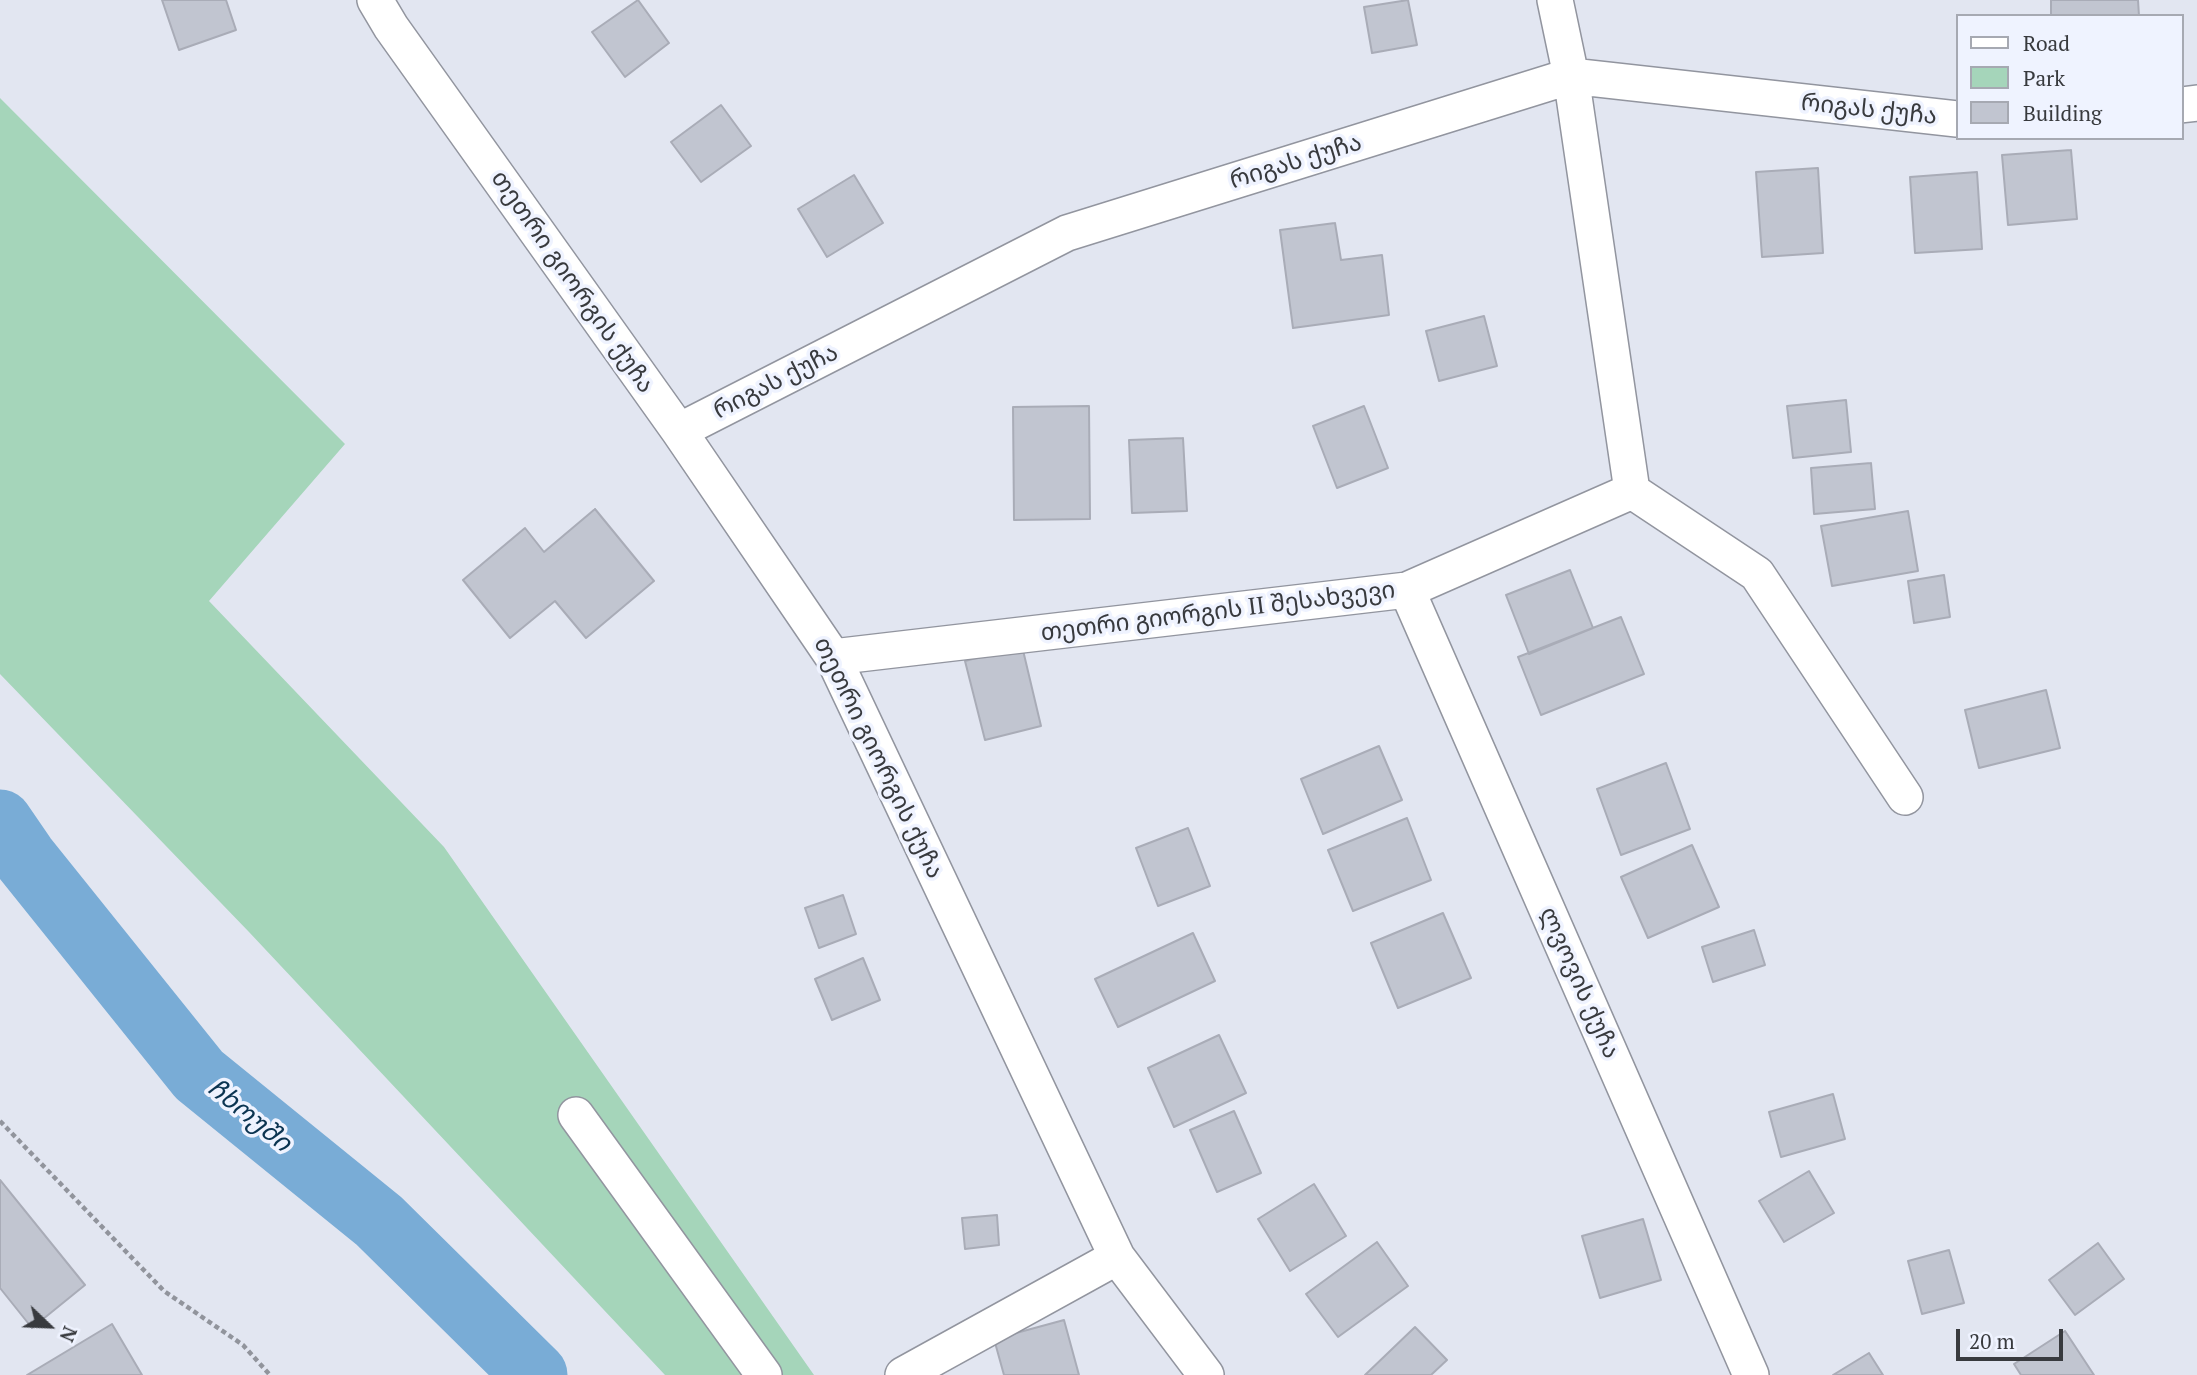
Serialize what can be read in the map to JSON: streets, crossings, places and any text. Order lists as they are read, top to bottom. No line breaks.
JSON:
{"streets":{"street":["რიგას ქუჩა","თეთრი გიორგის ქუჩა","თეთრი გიორგის II შესახვევი","ლვოვის ქუჩა"]},"crossings":[["რიგას ქუჩა","თეთრი გიორგის ქუჩა"],["თეთრი გიორგის ქუჩა","თეთრი გიორგის II შესახვევი"],["თეთრი გიორგის II შესახვევი","ლვოვის ქუჩა"]],"water":["ჩხოუში"],"legend":["Road","Park","Building"],"scale_bar":"20 m","north":"bottom right"}
